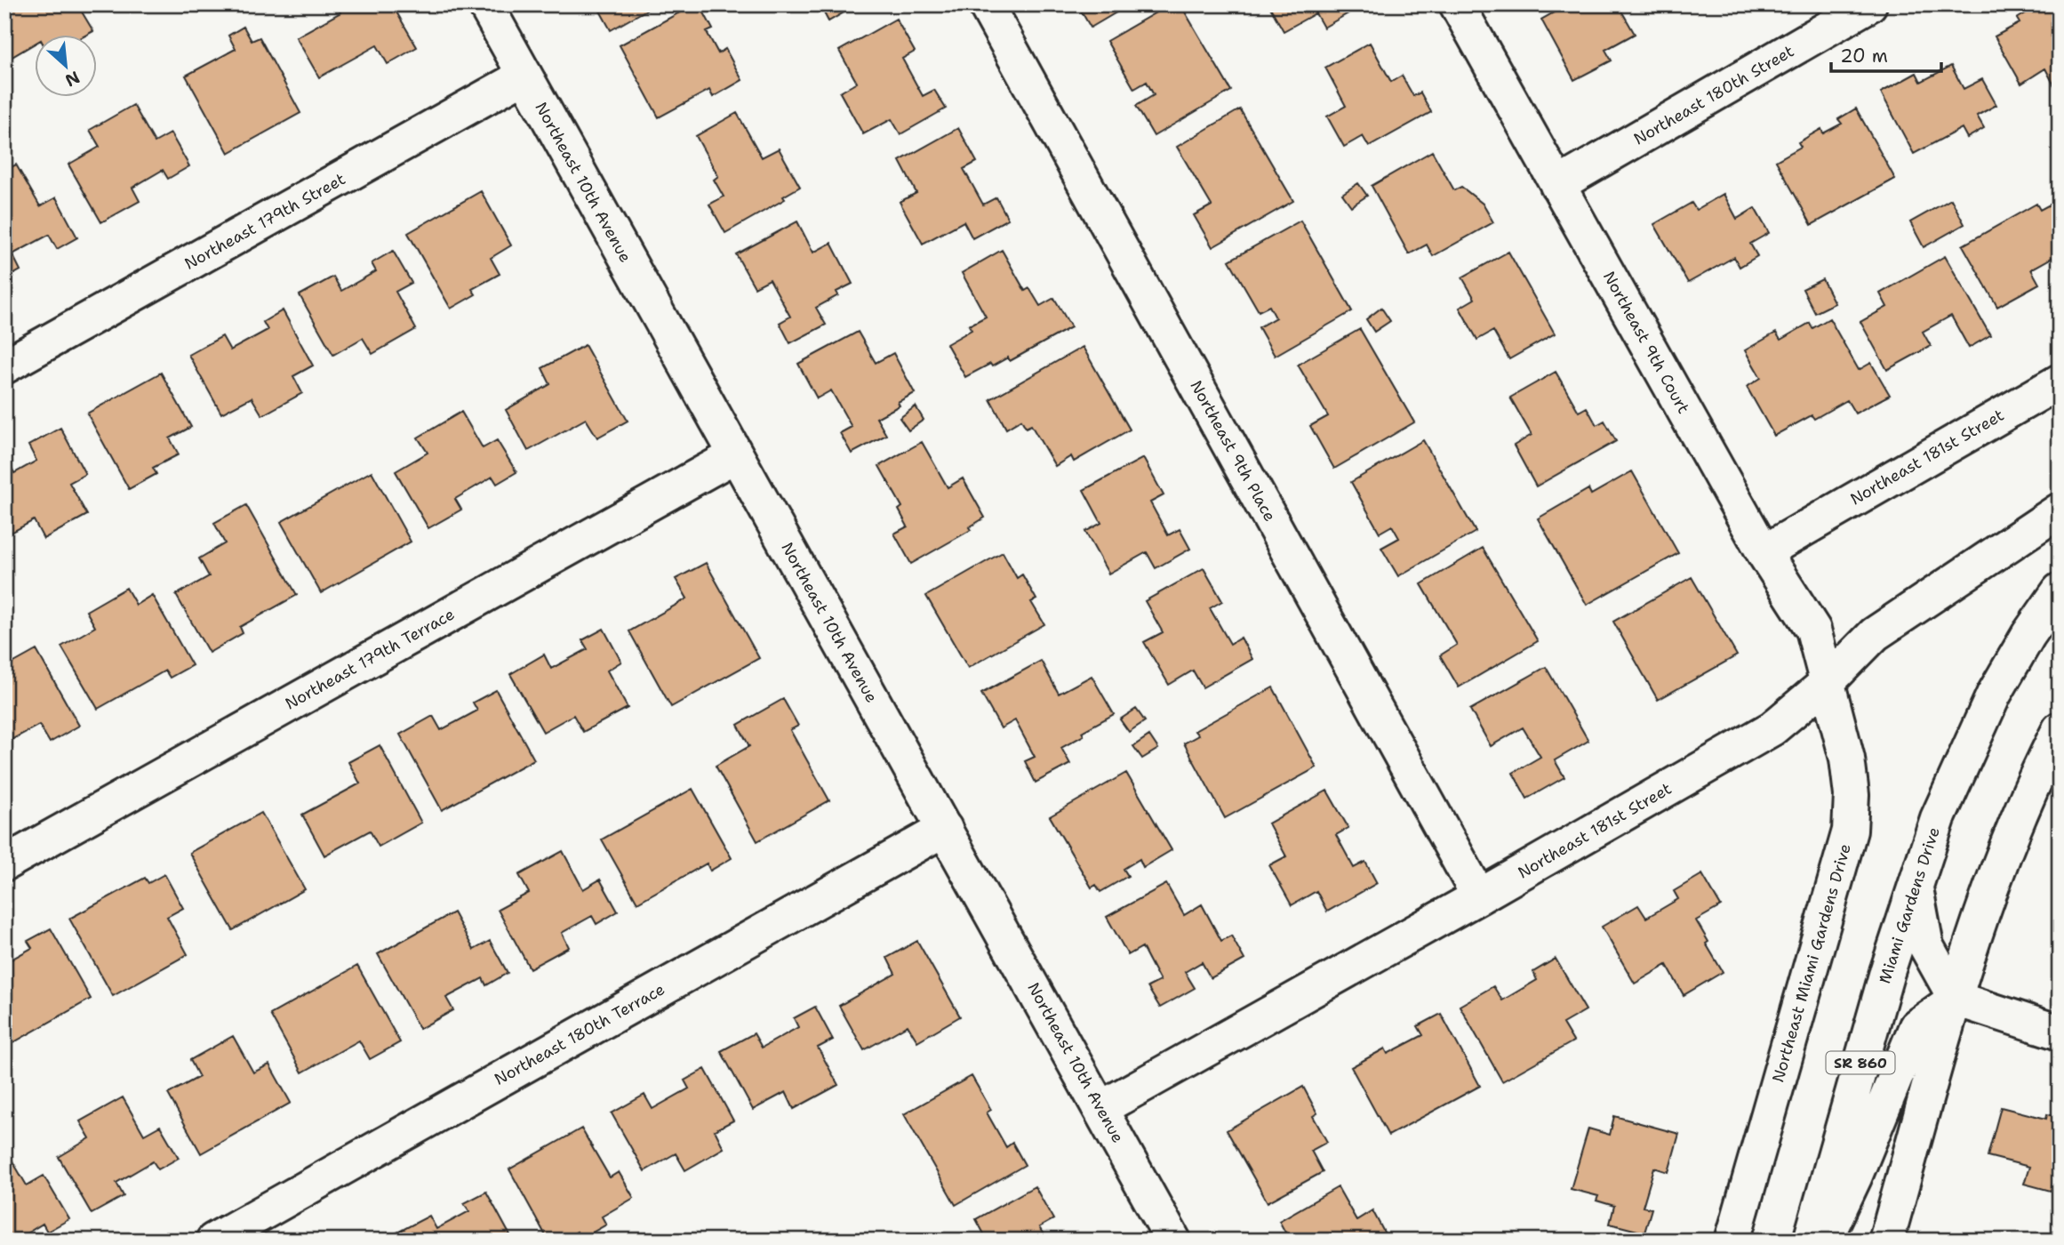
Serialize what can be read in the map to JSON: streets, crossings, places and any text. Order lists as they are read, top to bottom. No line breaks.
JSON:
{"streets":{"street":["Northeast 180th Street","Northeast 10th Avenue","Northeast 179th Street","Northeast 9th Court","Northeast 9th Place","Northeast 181st Street","Northeast 179th Terrace","Miami Gardens Drive","Northeast Miami Gardens Drive","Northeast 180th Terrace","SR 860"]},"crossings":[["Northeast 180th Street","Northeast 9th Court"],["Northeast 10th Avenue","Northeast 179th Street"],["Northeast 10th Avenue","Northeast 181st Street"],["Northeast 10th Avenue","Northeast 179th Terrace"],["Northeast 10th Avenue","Northeast 180th Terrace"],["Northeast 9th Court","Northeast 181st Street"],["Northeast 9th Court","Northeast Miami Gardens Drive"],["Northeast 9th Place","Northeast 181st Street"],["Northeast 181st Street","Northeast Miami Gardens Drive"]],"scale_bar":"20 m","north":"bottom right"}
